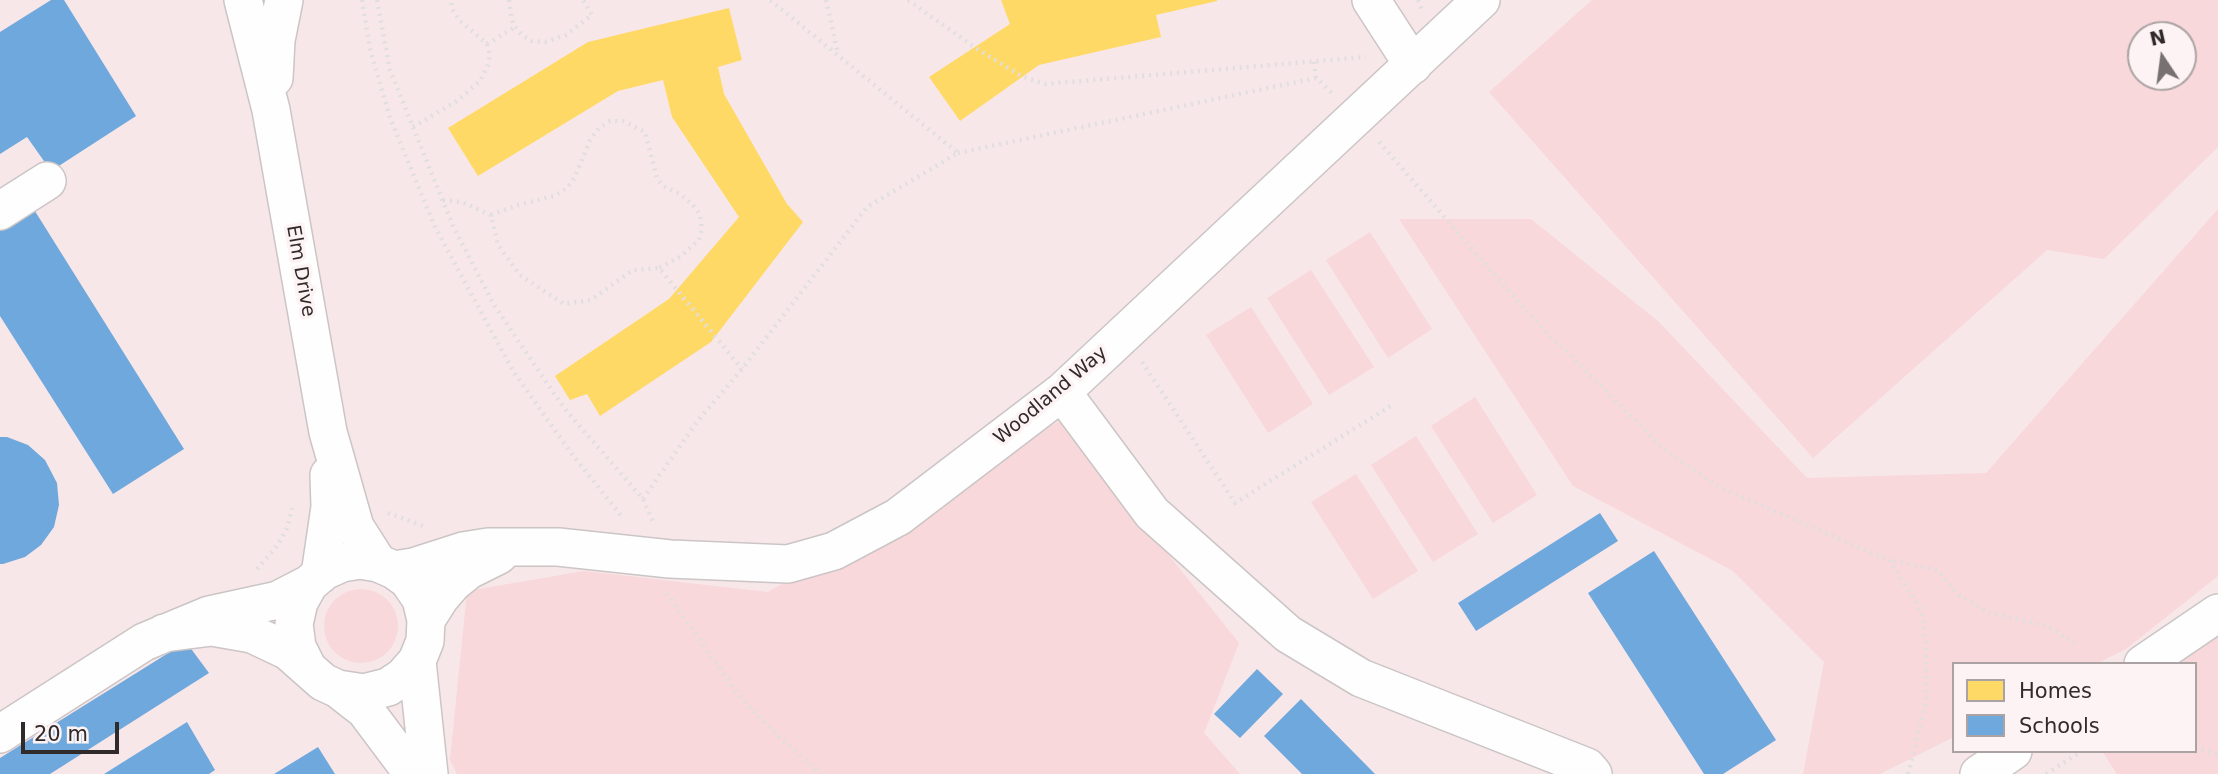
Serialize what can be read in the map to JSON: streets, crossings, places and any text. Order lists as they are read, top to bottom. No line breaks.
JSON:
{"streets":{"street":["Elm Drive","Woodland Way"]},"crossings":[["Elm Drive","Woodland Way"]],"legend":["Homes","Schools"],"scale_bar":"20 m","north":"top"}
